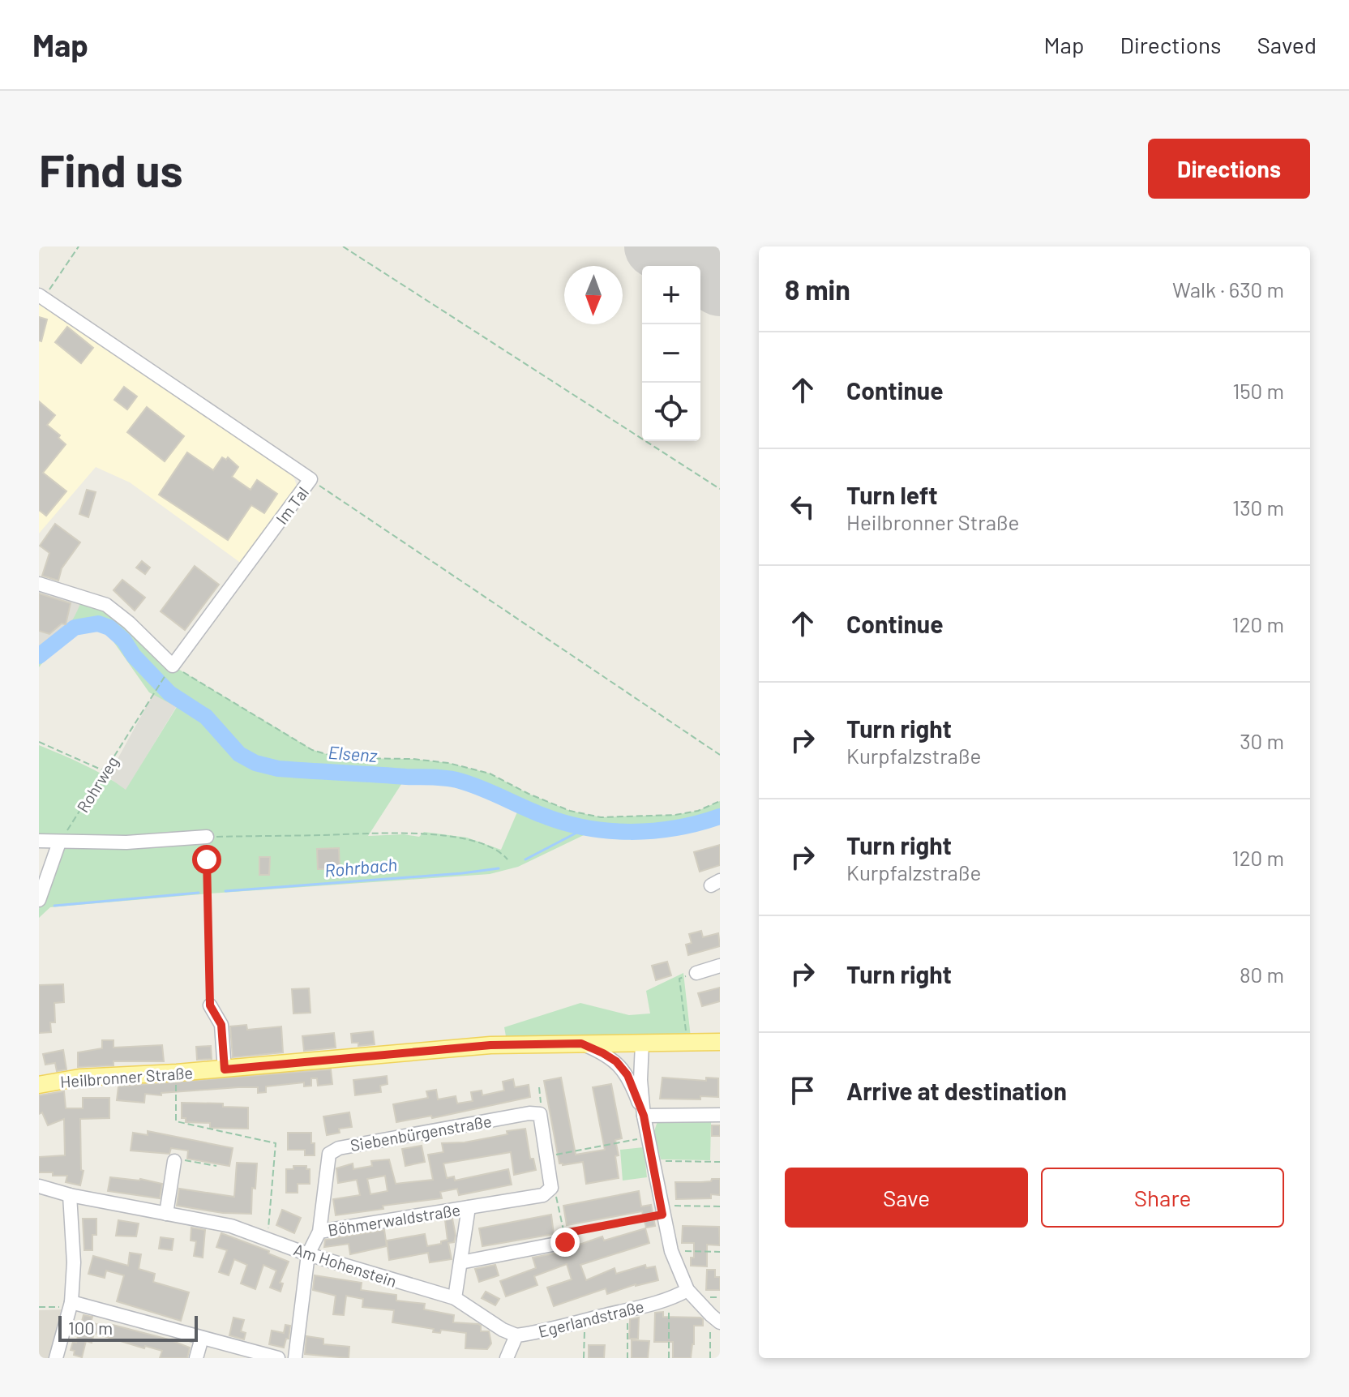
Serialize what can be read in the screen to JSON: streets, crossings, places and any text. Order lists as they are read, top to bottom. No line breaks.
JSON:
{"streets":{"main road":["Heilbronner Straße"],"street":["Im Tal","Siebenbürgenstraße","Böhmerwaldstraße","Am Hohenstein","Egerlandstraße"],"path":["Rohrweg"]},"crossings":[["Im Tal","Rohrweg"],["Siebenbürgenstraße","Böhmerwaldstraße"],["Siebenbürgenstraße","Am Hohenstein"],["Böhmerwaldstraße","Am Hohenstein"],["Am Hohenstein","Egerlandstraße"]],"water":["Elsenz","Rohrbach"],"scale_bar":"100 m","north":"bottom","page":{"header":"Map","nav":["Map","Directions","Saved"],"buttons":["Directions",["Save","Share"]],"title":"Find us","heading":["8 min","Walk · 630 m"],"map_buttons":["+","−"],"list":[["Continue","150 m"],["Turn left","Heilbronner Straße","130 m"],["Continue","120 m"],["Turn right","Kurpfalzstraße","30 m"],["Turn right","Kurpfalzstraße","120 m"],["Turn right","80 m"],"Arrive at destination"],"scale":"100 m"}}
